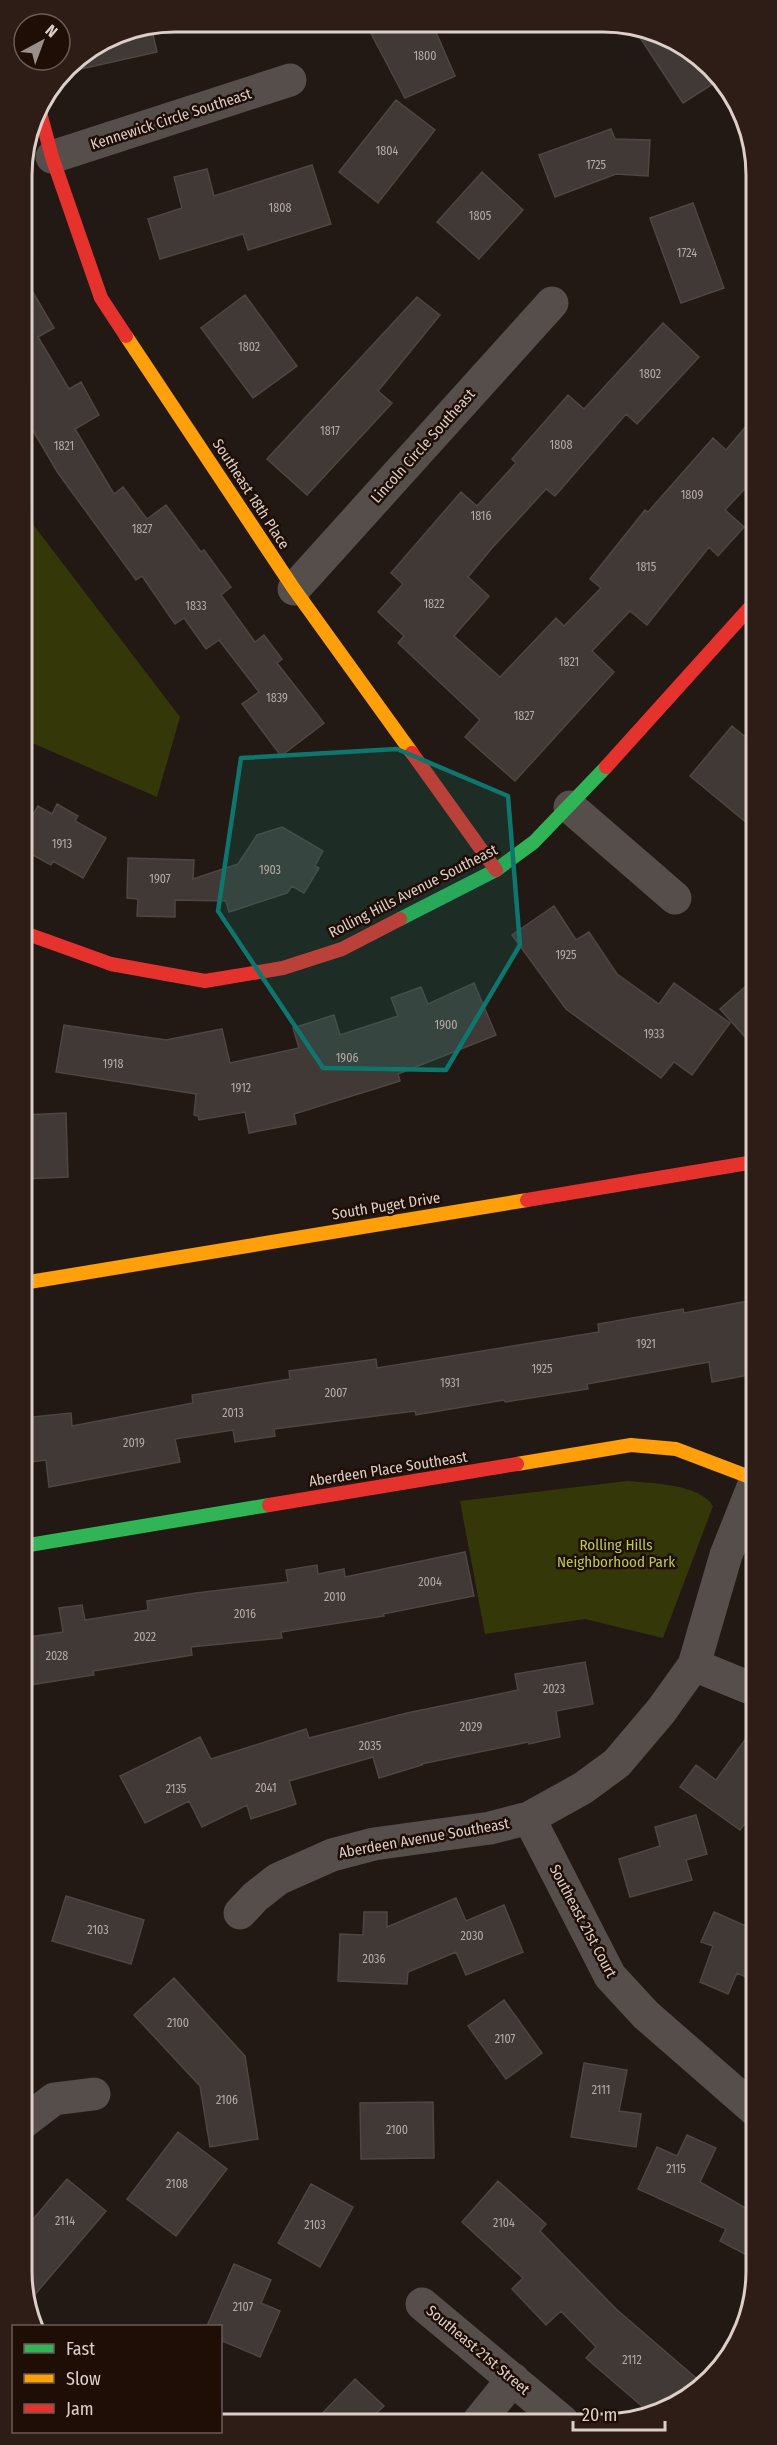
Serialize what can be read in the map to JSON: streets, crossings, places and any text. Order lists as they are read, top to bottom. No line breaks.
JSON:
{"streets":{"street":["Kennewick Circle Southeast","Lincoln Circle Southeast","Southeast 18th Place","Rolling Hills Avenue Southeast","South Puget Drive","Aberdeen Place Southeast","Aberdeen Avenue Southeast","Southeast 21st Court","Southeast 21st Street"]},"crossings":[["Kennewick Circle Southeast","Southeast 18th Place"],["Lincoln Circle Southeast","Southeast 18th Place"],["Southeast 18th Place","Rolling Hills Avenue Southeast"],["Aberdeen Avenue Southeast","Southeast 21st Court"]],"parks":["Rolling Hills Neighborhood Park"],"house_numbers":["1800","1804","1725","1808","1805","1724","1802","1802","1817","1808","1821","1809","1816","1827","1815","1822","1833","1821","1839","1827","1913","1903","1907","1925","1900","1933","1906","1918","1912","1921","1925","1931","2007","2013","2019","2004","2010","2016","2022","2028","2023","2029","2035","2041","2135","2103","2030","2036","2100","2107","2111","2106","2100","2115","2108","2114","2104","2103","2107","2112"],"legend":["Fast","Slow","Jam"],"scale_bar":"20 m","north":"top right"}
